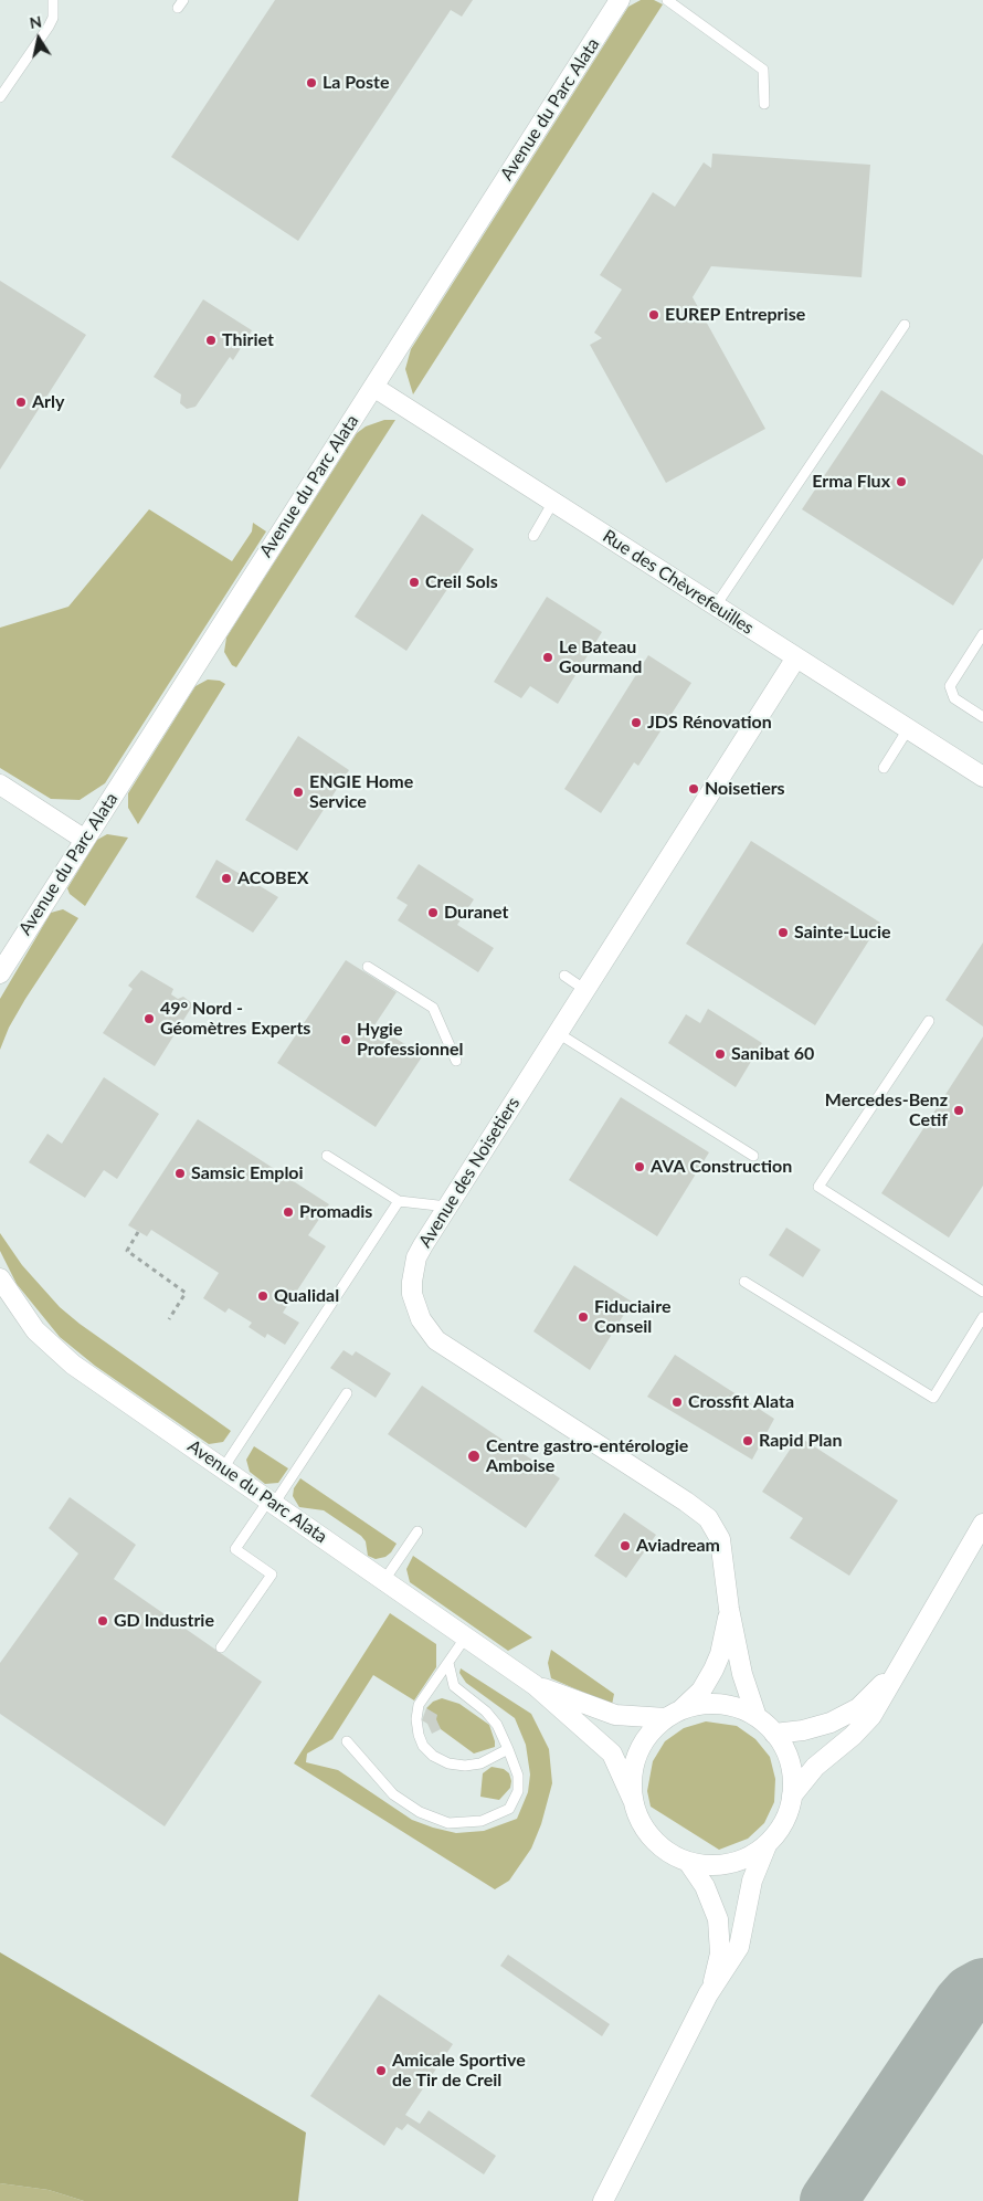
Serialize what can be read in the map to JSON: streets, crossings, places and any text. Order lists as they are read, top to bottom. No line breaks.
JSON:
{"streets":{"street":["Avenue du Parc Alata","Rue des Chèvrefeuilles","Avenue des Noisetiers"]},"crossings":[["Avenue du Parc Alata","Rue des Chèvrefeuilles"],["Avenue du Parc Alata","Avenue des Noisetiers"],["Rue des Chèvrefeuilles","Avenue des Noisetiers"]],"places":["La Poste","EUREP Entreprise","Thiriet","Arly","Erma Flux","Creil Sols","Le Bateau Gourmand","JDS Rénovation","Noisetiers","ENGIE Home Service","ACOBEX","Duranet","Sainte-Lucie","49° Nord - Géomètres Experts","Hygie Professionnel","Sanibat 60","Mercedes-Benz Cetif","AVA Construction","Samsic Emploi","Promadis","Qualidal","Fiduciaire Conseil","Crossfit Alata","Rapid Plan","Centre gastro-entérologie Amboise","Aviadream","GD Industrie","Amicale Sportive de Tir de Creil"],"north":"top"}
